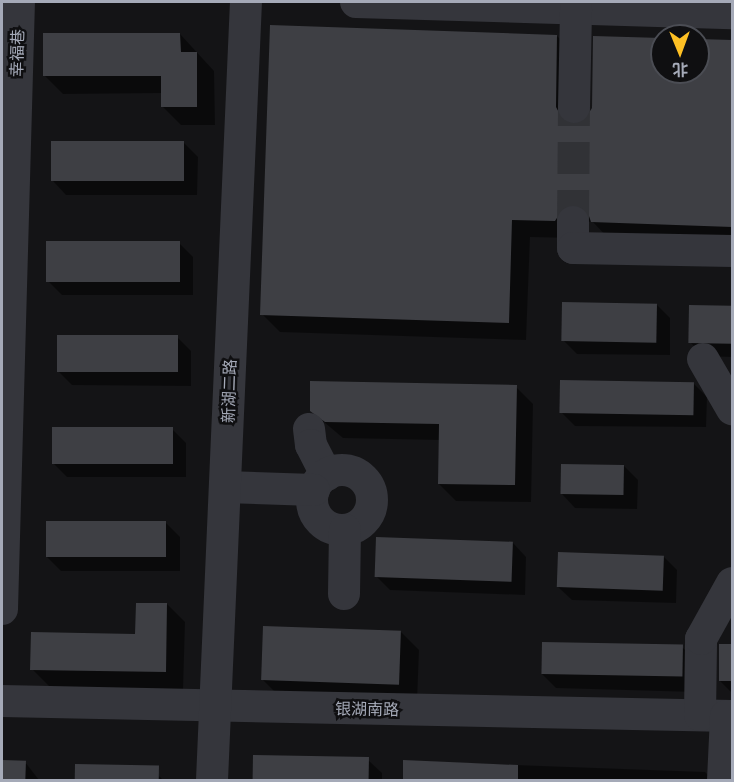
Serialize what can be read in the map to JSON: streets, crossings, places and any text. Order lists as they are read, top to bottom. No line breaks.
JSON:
{"streets":{"street":["幸福巷","新湖二路","银湖南路"]},"crossings":[["新湖二路","银湖南路"]],"north":"bottom"}
